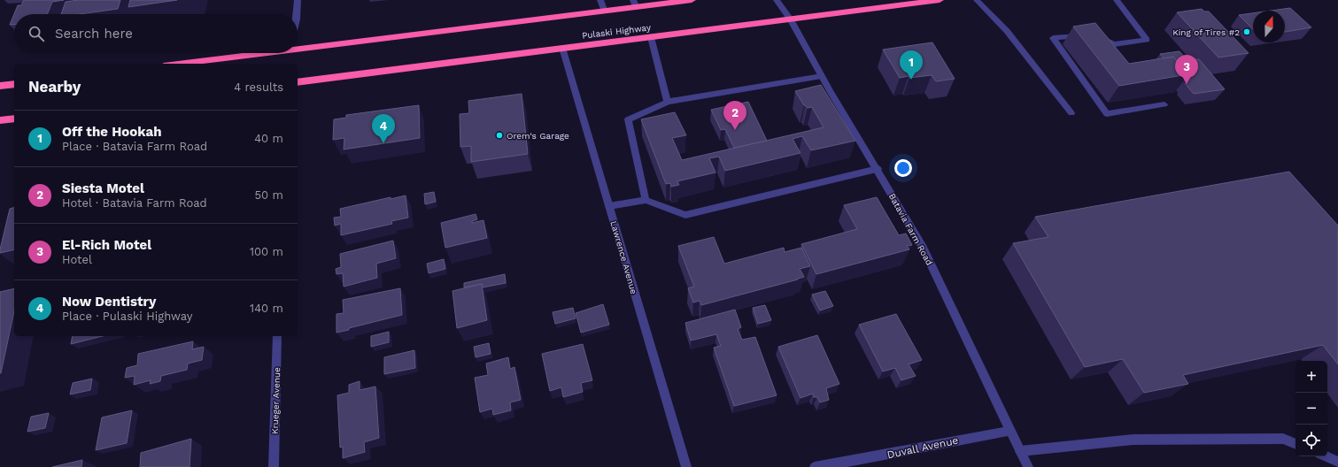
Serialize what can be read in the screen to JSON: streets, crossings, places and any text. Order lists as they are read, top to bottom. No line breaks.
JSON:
{"streets":{"highway":["Pulaski Highway"],"street":["Batavia Farm Road","Lawrence Avenue","Krueger Avenue","Duvall Avenue"]},"crossings":[["Pulaski Highway","Batavia Farm Road"],["Pulaski Highway","Lawrence Avenue"],["Batavia Farm Road","Duvall Avenue"]],"places":["King of Tires #2","Orem's Garage"],"north":"top","page":{"search":"Search here","pins":["1","3","2","4"],"heading":["Nearby","4 results"],"list":[{"mark":"1","name":"Off the Hookah","note":"Place · Batavia Farm Road","value":"40 m"},{"mark":"2","name":"Siesta Motel","note":"Hotel · Batavia Farm Road","value":"50 m"},{"mark":"3","name":"El-Rich Motel","note":"Hotel","value":"100 m"},{"mark":"4","name":"Now Dentistry","note":"Place · Pulaski Highway","value":"140 m"}],"map_buttons":["+","−"]}}
